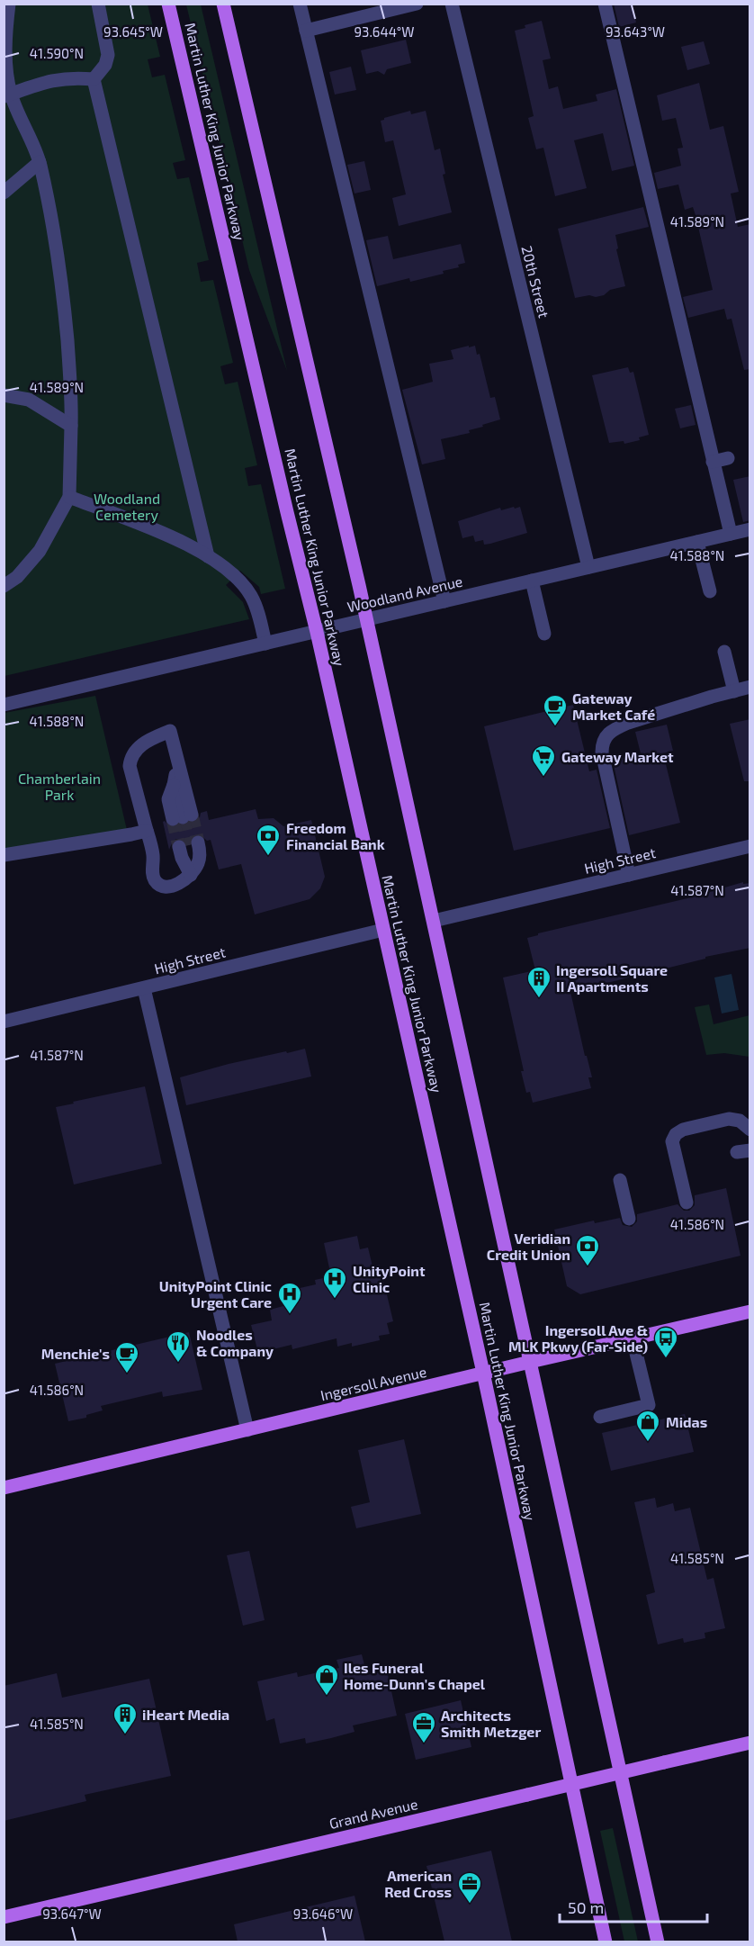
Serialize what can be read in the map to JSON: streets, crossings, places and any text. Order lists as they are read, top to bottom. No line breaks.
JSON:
{"streets":{"main road":["Martin Luther King Junior Parkway","Ingersoll Avenue","Grand Avenue"],"street":["20th Street","Woodland Avenue","High Street"]},"crossings":[["Martin Luther King Junior Parkway","Woodland Avenue"],["Martin Luther King Junior Parkway","High Street"],["Martin Luther King Junior Parkway","Ingersoll Avenue"],["20th Street","Woodland Avenue"]],"parks":["Woodland Cemetery","Chamberlain Park"],"places":{"cafe":["Gateway Market Café","Menchie's"],"supermarket":["Gateway Market"],"bank":["Freedom Financial Bank","Veridian Credit Union"],"building":["Ingersoll Square II Apartments","iHeart Media"],"hospital":["UnityPoint Clinic","UnityPoint Clinic Urgent Care"],"bus stop":["Ingersoll Ave & MLK Pkwy (Far-Side)"],"restaurant":["Noodles & Company"],"shop":["Midas","Iles Funeral Home-Dunn's Chapel"],"office":["Architects Smith Metzger","American Red Cross"]},"scale_bar":"50 m","coordinates":["93.645°W","93.644°W","93.643°W","41.590°N","41.589°N","41.588°N","41.587°N","41.586°N","41.585°N","93.647°W","93.646°W"]}
